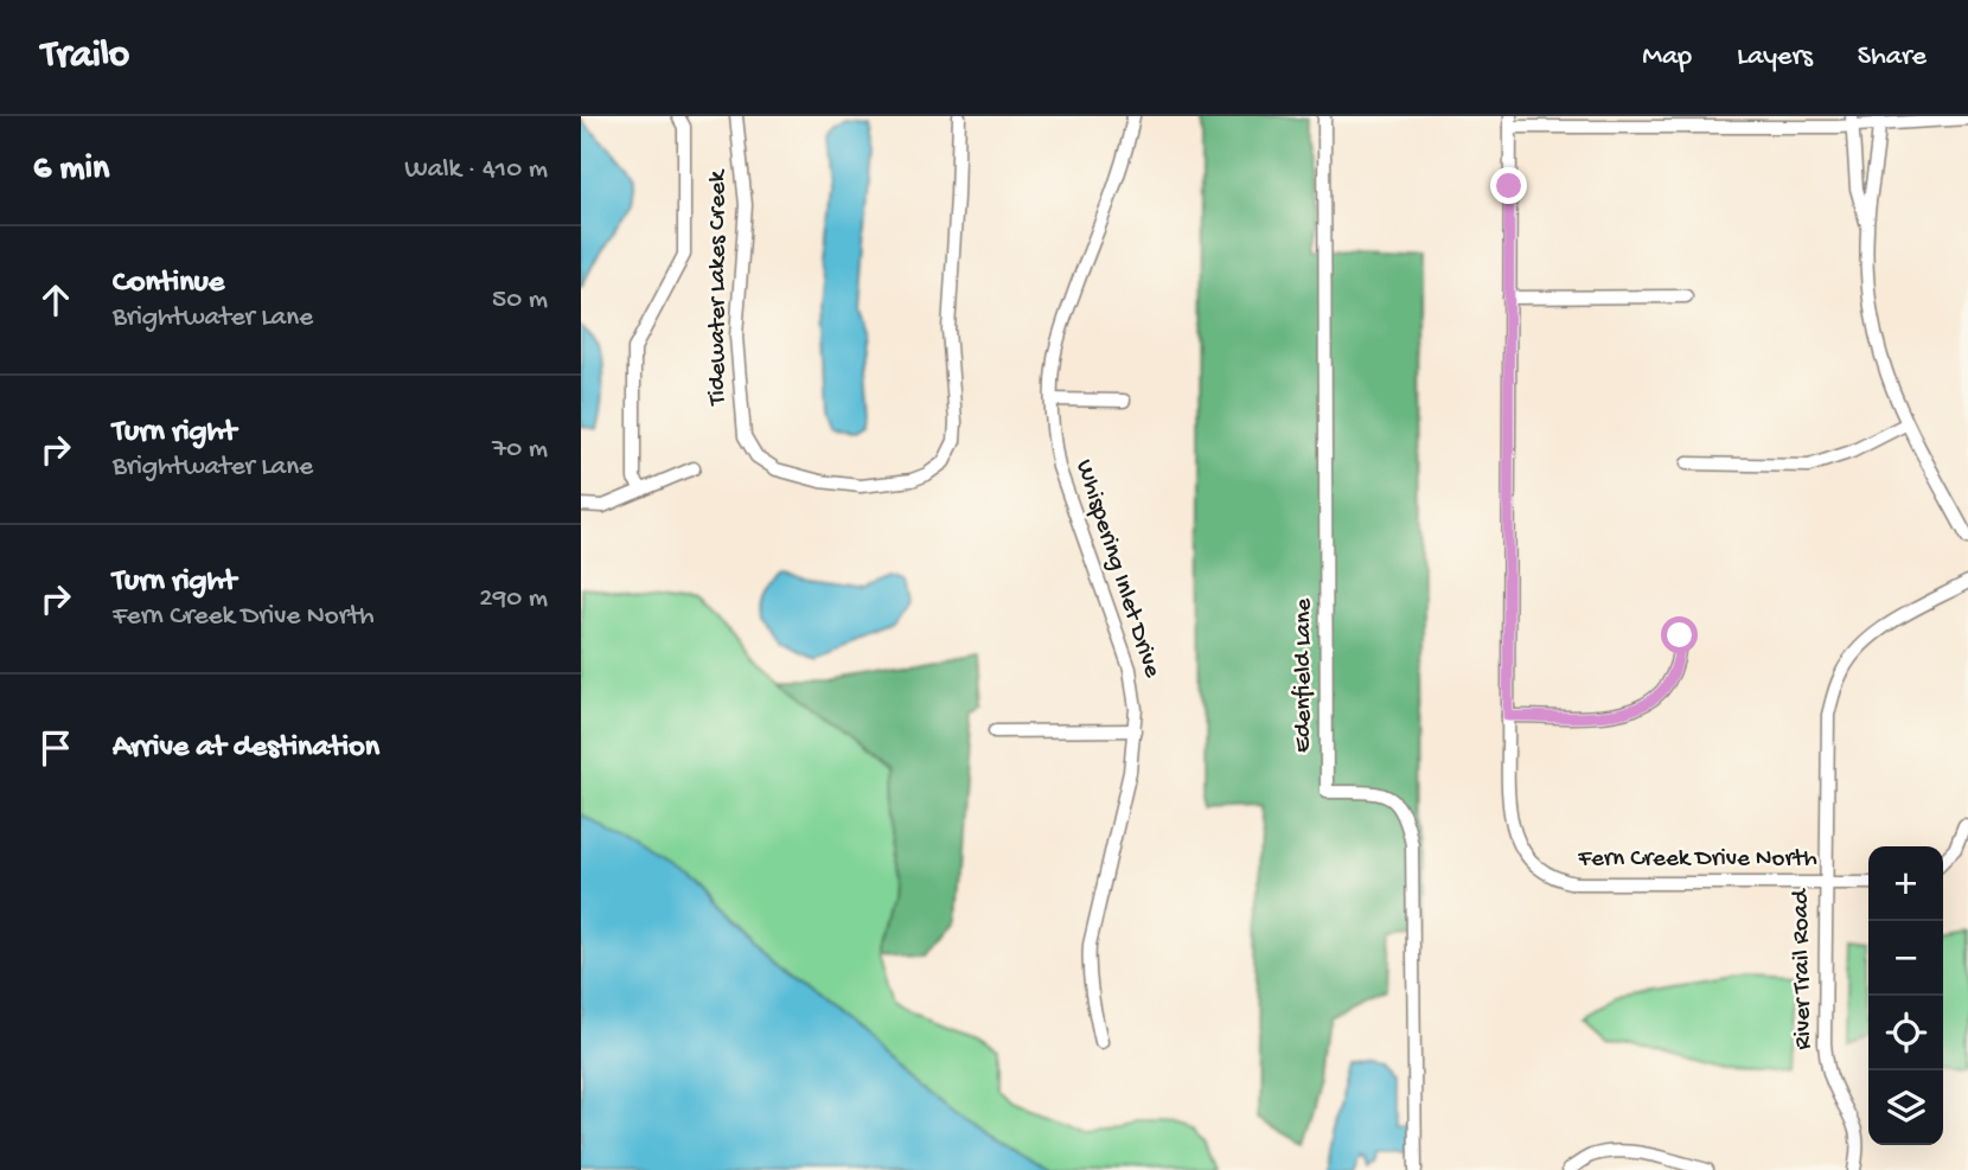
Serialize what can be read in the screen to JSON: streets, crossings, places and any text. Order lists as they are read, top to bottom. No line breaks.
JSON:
{"streets":{"street":["Tidewater Lakes Creek","Whispering Inlet Drive","Edenfield Lane","Fern Creek Drive North","River Trail Road"]},"crossings":[["Fern Creek Drive North","River Trail Road"]],"page":{"header":"Trailo","nav":["Map","Layers","Share"],"heading":["6 min","Walk · 410 m"],"list":[["Continue","Brightwater Lane","50 m"],["Turn right","Brightwater Lane","70 m"],["Turn right","Fern Creek Drive North","290 m"],"Arrive at destination"],"map_buttons":["+","−"]}}
